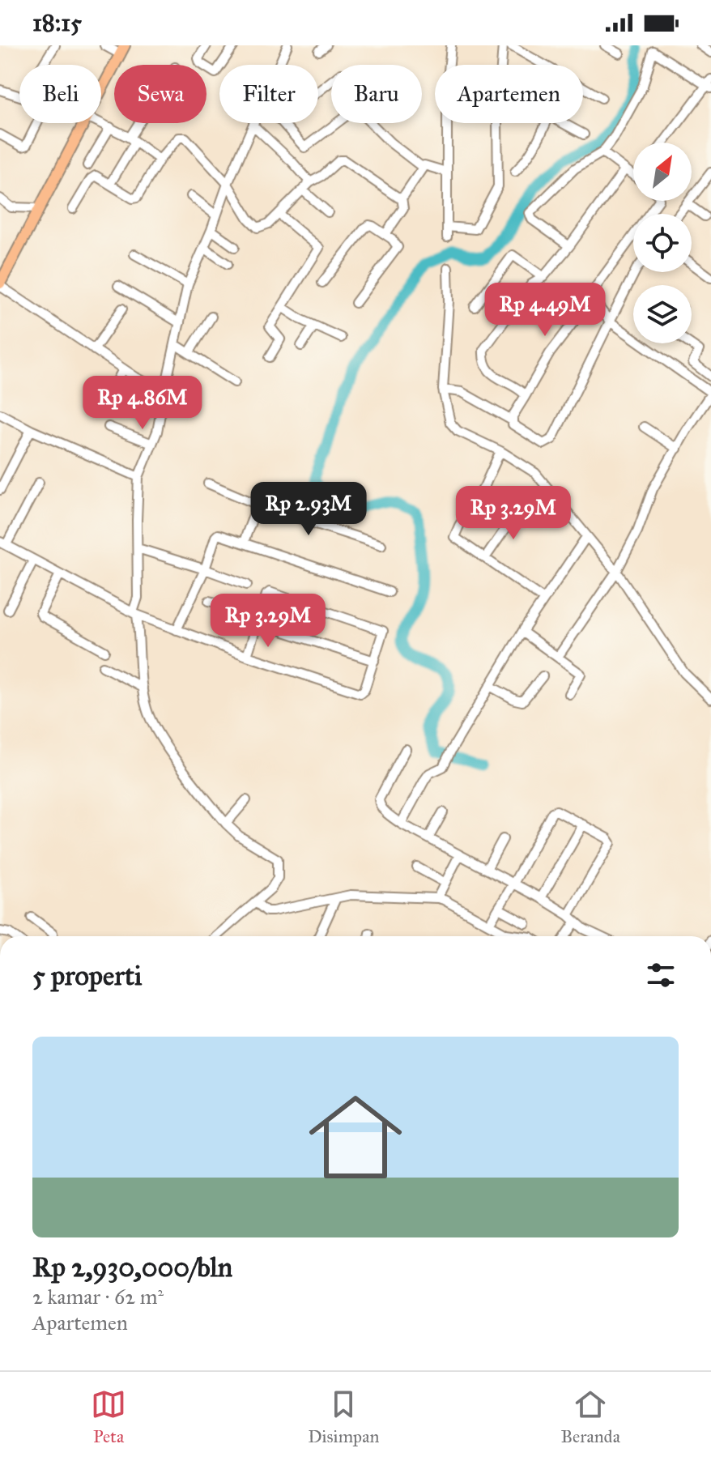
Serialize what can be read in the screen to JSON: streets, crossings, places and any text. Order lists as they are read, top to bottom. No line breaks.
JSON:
{"north":"top right","page":{"status":"18:15","chip":["Beli","Sewa","Filter","Baru","Apartemen"],"price":["Rp 4.49M","Rp 4.86M","Rp 2.93M","Rp 3.29M","Rp 3.29M"],"heading":"5 properti","list":[{"name":"Rp 2,930,000/bln","note":"2 kamar · 62 m² · Apartemen"}],"tabs":["Peta","Disimpan","Beranda"]}}
